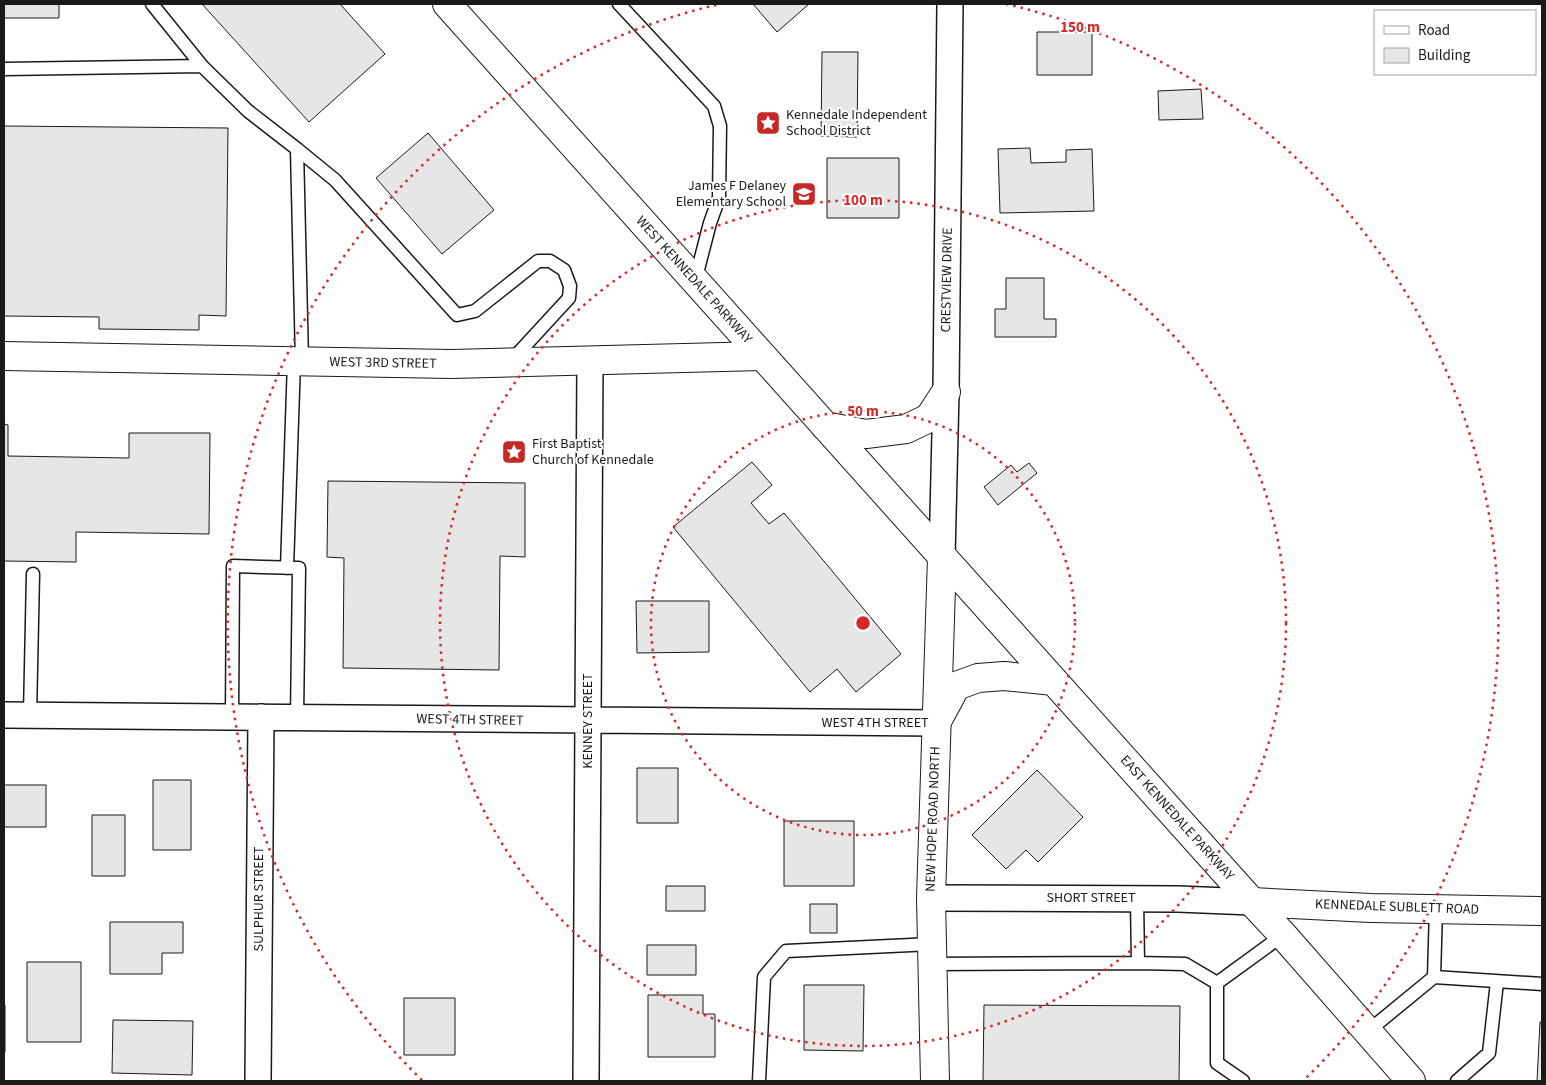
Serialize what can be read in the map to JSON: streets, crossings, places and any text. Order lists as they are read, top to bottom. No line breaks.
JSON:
{"streets":{"main road":["WEST KENNEDALE PARKWAY","WEST 3RD STREET","EAST KENNEDALE PARKWAY","NEW HOPE ROAD NORTH","KENNEDALE SUBLETT ROAD"],"street":["CRESTVIEW DRIVE","WEST 4TH STREET","KENNEY STREET","SHORT STREET","SULPHUR STREET"]},"crossings":[["WEST KENNEDALE PARKWAY","CRESTVIEW DRIVE"],["WEST KENNEDALE PARKWAY","WEST 3RD STREET"],["WEST KENNEDALE PARKWAY","EAST KENNEDALE PARKWAY"],["WEST KENNEDALE PARKWAY","NEW HOPE ROAD NORTH"],["CRESTVIEW DRIVE","EAST KENNEDALE PARKWAY"],["CRESTVIEW DRIVE","NEW HOPE ROAD NORTH"],["WEST 3RD STREET","KENNEY STREET"],["WEST 4TH STREET","KENNEY STREET"],["WEST 4TH STREET","NEW HOPE ROAD NORTH"],["WEST 4TH STREET","SULPHUR STREET"],["EAST KENNEDALE PARKWAY","NEW HOPE ROAD NORTH"],["EAST KENNEDALE PARKWAY","SHORT STREET"],["EAST KENNEDALE PARKWAY","KENNEDALE SUBLETT ROAD"],["NEW HOPE ROAD NORTH","SHORT STREET"],["SHORT STREET","KENNEDALE SUBLETT ROAD"]],"places":{"place":["Kennedale Independent School District","First Baptist Church of Kennedale"],"school or university":["James F Delaney Elementary School"]},"legend":["Road","Building"],"rings":["150 m","100 m","50 m"]}
